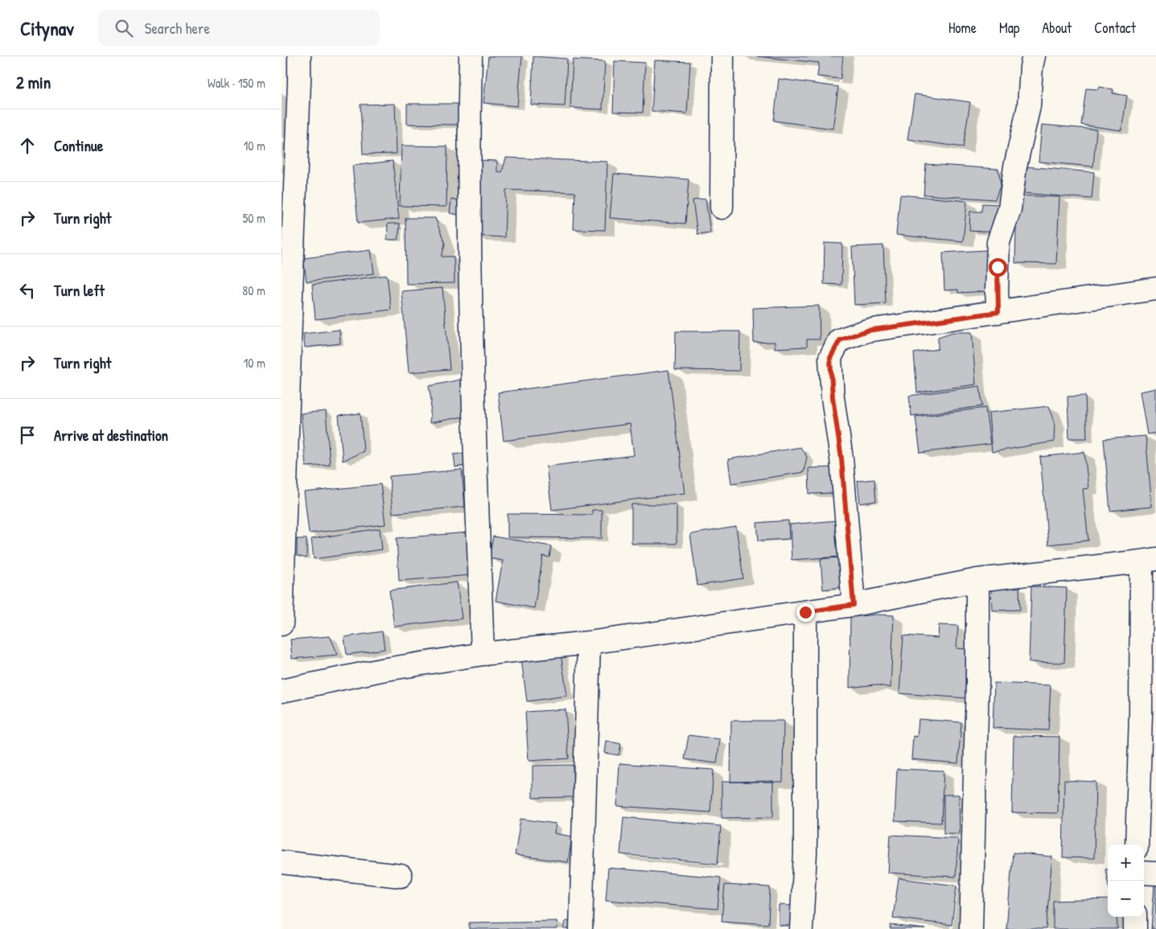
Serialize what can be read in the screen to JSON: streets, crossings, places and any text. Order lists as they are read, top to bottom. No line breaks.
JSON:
{"page":{"header":"Citynav","search":"Search here","nav":["Home","Map","About","Contact"],"heading":["2 min","Walk · 150 m"],"list":[["Continue","10 m"],["Turn right","50 m"],["Turn left","80 m"],["Turn right","10 m"],"Arrive at destination"],"map_buttons":["+","−"]}}
